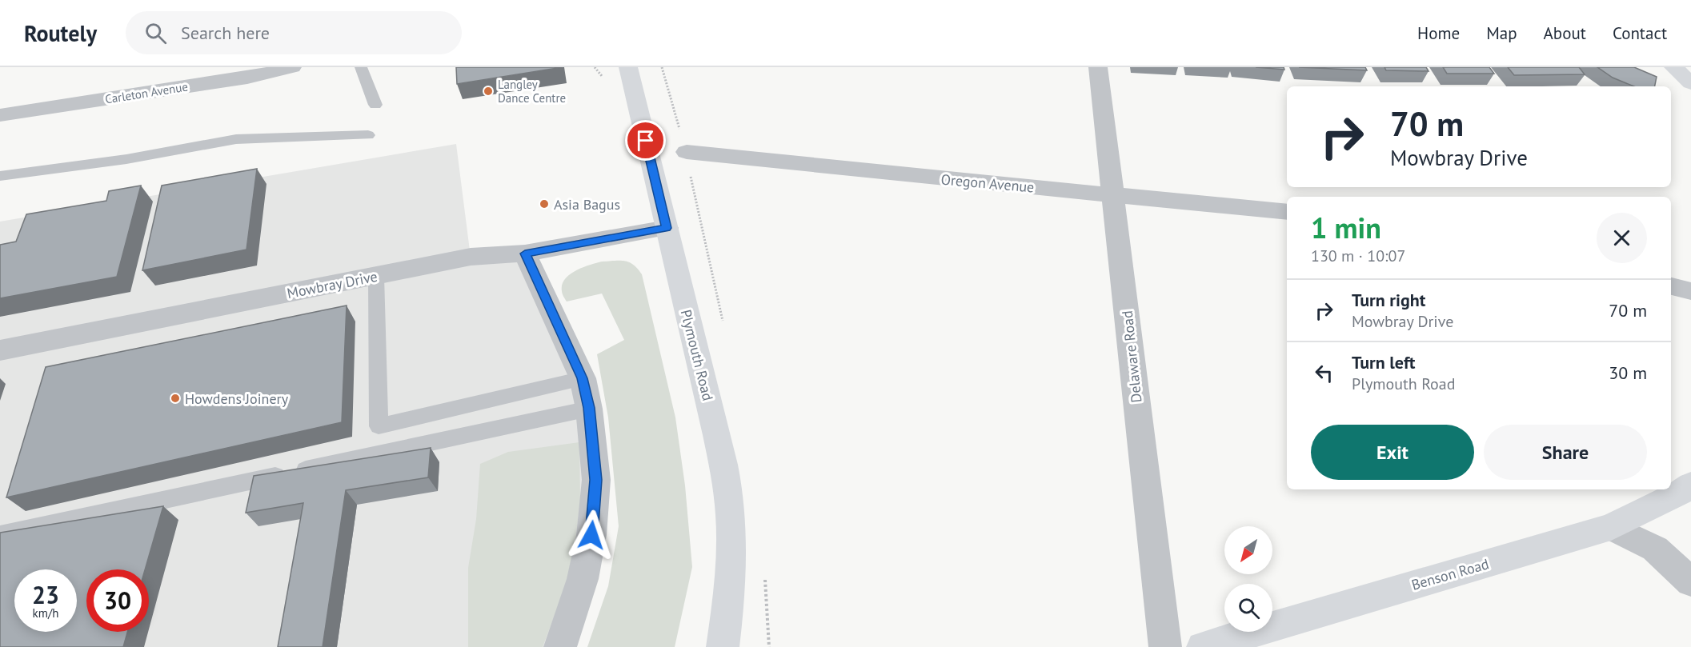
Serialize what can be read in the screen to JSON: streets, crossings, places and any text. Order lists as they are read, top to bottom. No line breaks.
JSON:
{"streets":{"main road":["Plymouth Road","Benson Road"],"street":["Carleton Avenue","Oregon Avenue","Mowbray Drive","Delaware Road"]},"crossings":[["Oregon Avenue","Delaware Road"],["Mowbray Drive","Plymouth Road"]],"places":["Langley Dance Centre","Asia Bagus","Howdens Joinery"],"north":"bottom left","page":{"header":"Routely","search":"Search here","nav":["Home","Map","About","Contact"],"turn":["70 m","Mowbray Drive"],"heading":["1 min","130 m · 10:07"],"list":[{"name":"Turn right","note":"Mowbray Drive","value":"70 m"},{"name":"Turn left","note":"Plymouth Road","value":"30 m"}],"buttons":["Exit","Share"],"speed":"23 km/h","limit":"30"}}
